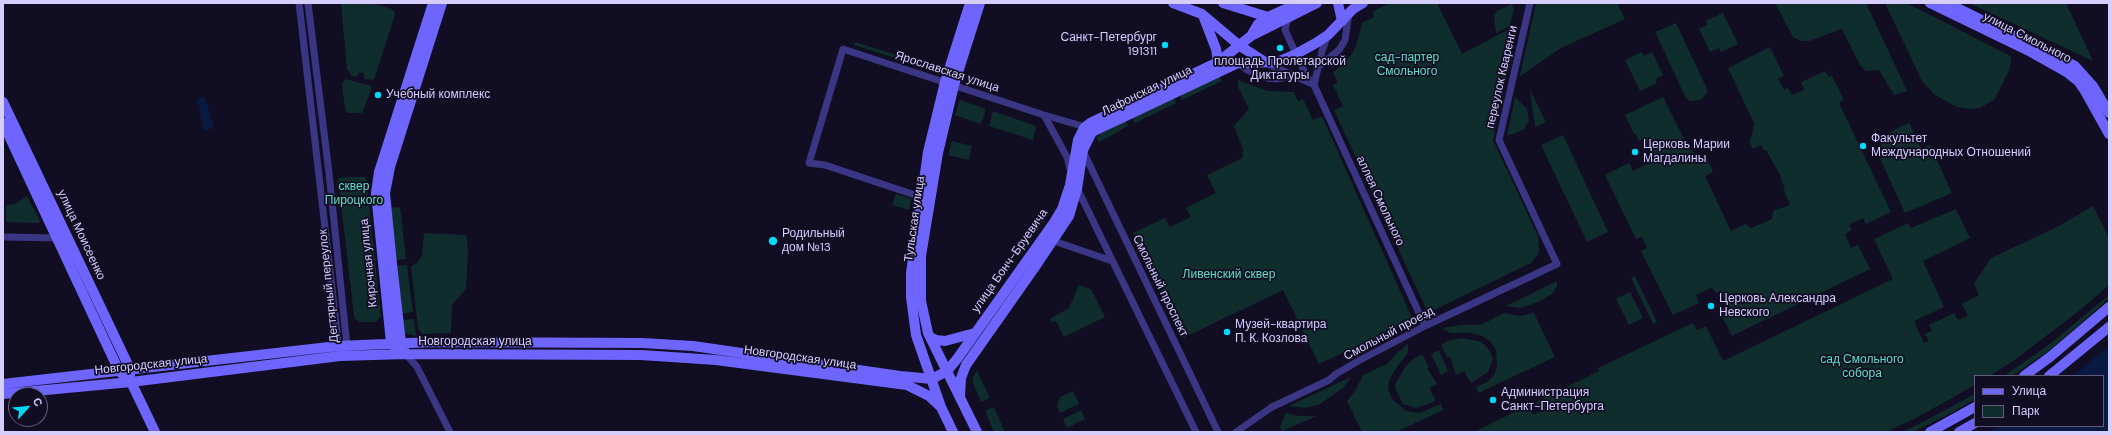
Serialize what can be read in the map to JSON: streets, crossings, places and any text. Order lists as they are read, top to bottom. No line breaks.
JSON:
{"streets":{"street":["улица Смольного","Ярославская улица","переулок Кваренги","Лафонская улица","аллея Смольного","Тульская улица","улица Моисеенко","улица Бонч-Бруевича","Кирочная улица","Дегтярный переулок","Смольный проспект","Смольный проезд","Новгородская улица"]},"crossings":[["Ярославская улица","Лафонская улица"],["Ярославская улица","Тульская улица"],["переулок Кваренги","Смольный проезд"],["Лафонская улица","улица Бонч-Бруевича"],["Лафонская улица","Смольный проспект"],["аллея Смольного","Смольный проезд"],["Тульская улица","улица Бонч-Бруевича"],["Тульская улица","Новгородская улица"],["улица Моисеенко","Новгородская улица"],["улица Бонч-Бруевича","Смольный проспект"],["улица Бонч-Бруевича","Новгородская улица"],["Кирочная улица","Новгородская улица"],["Дегтярный переулок","Новгородская улица"]],"parks":["сад-партер Смольного","сквер Пироцкого","Ливенский сквер","сад Смольного собора"],"places":["Санкт-Петербург 191311","площадь Пролетарской Диктатуры","Учебный комплекс","Факультет Международных Отношений","Церковь Марии Магдалины","Родильный дом №13","Церковь Александра Невского","Музей-квартира П. К. Козлова","Администрация Санкт-Петербурга"],"legend":["Улица","Парк"],"north":"top right"}
